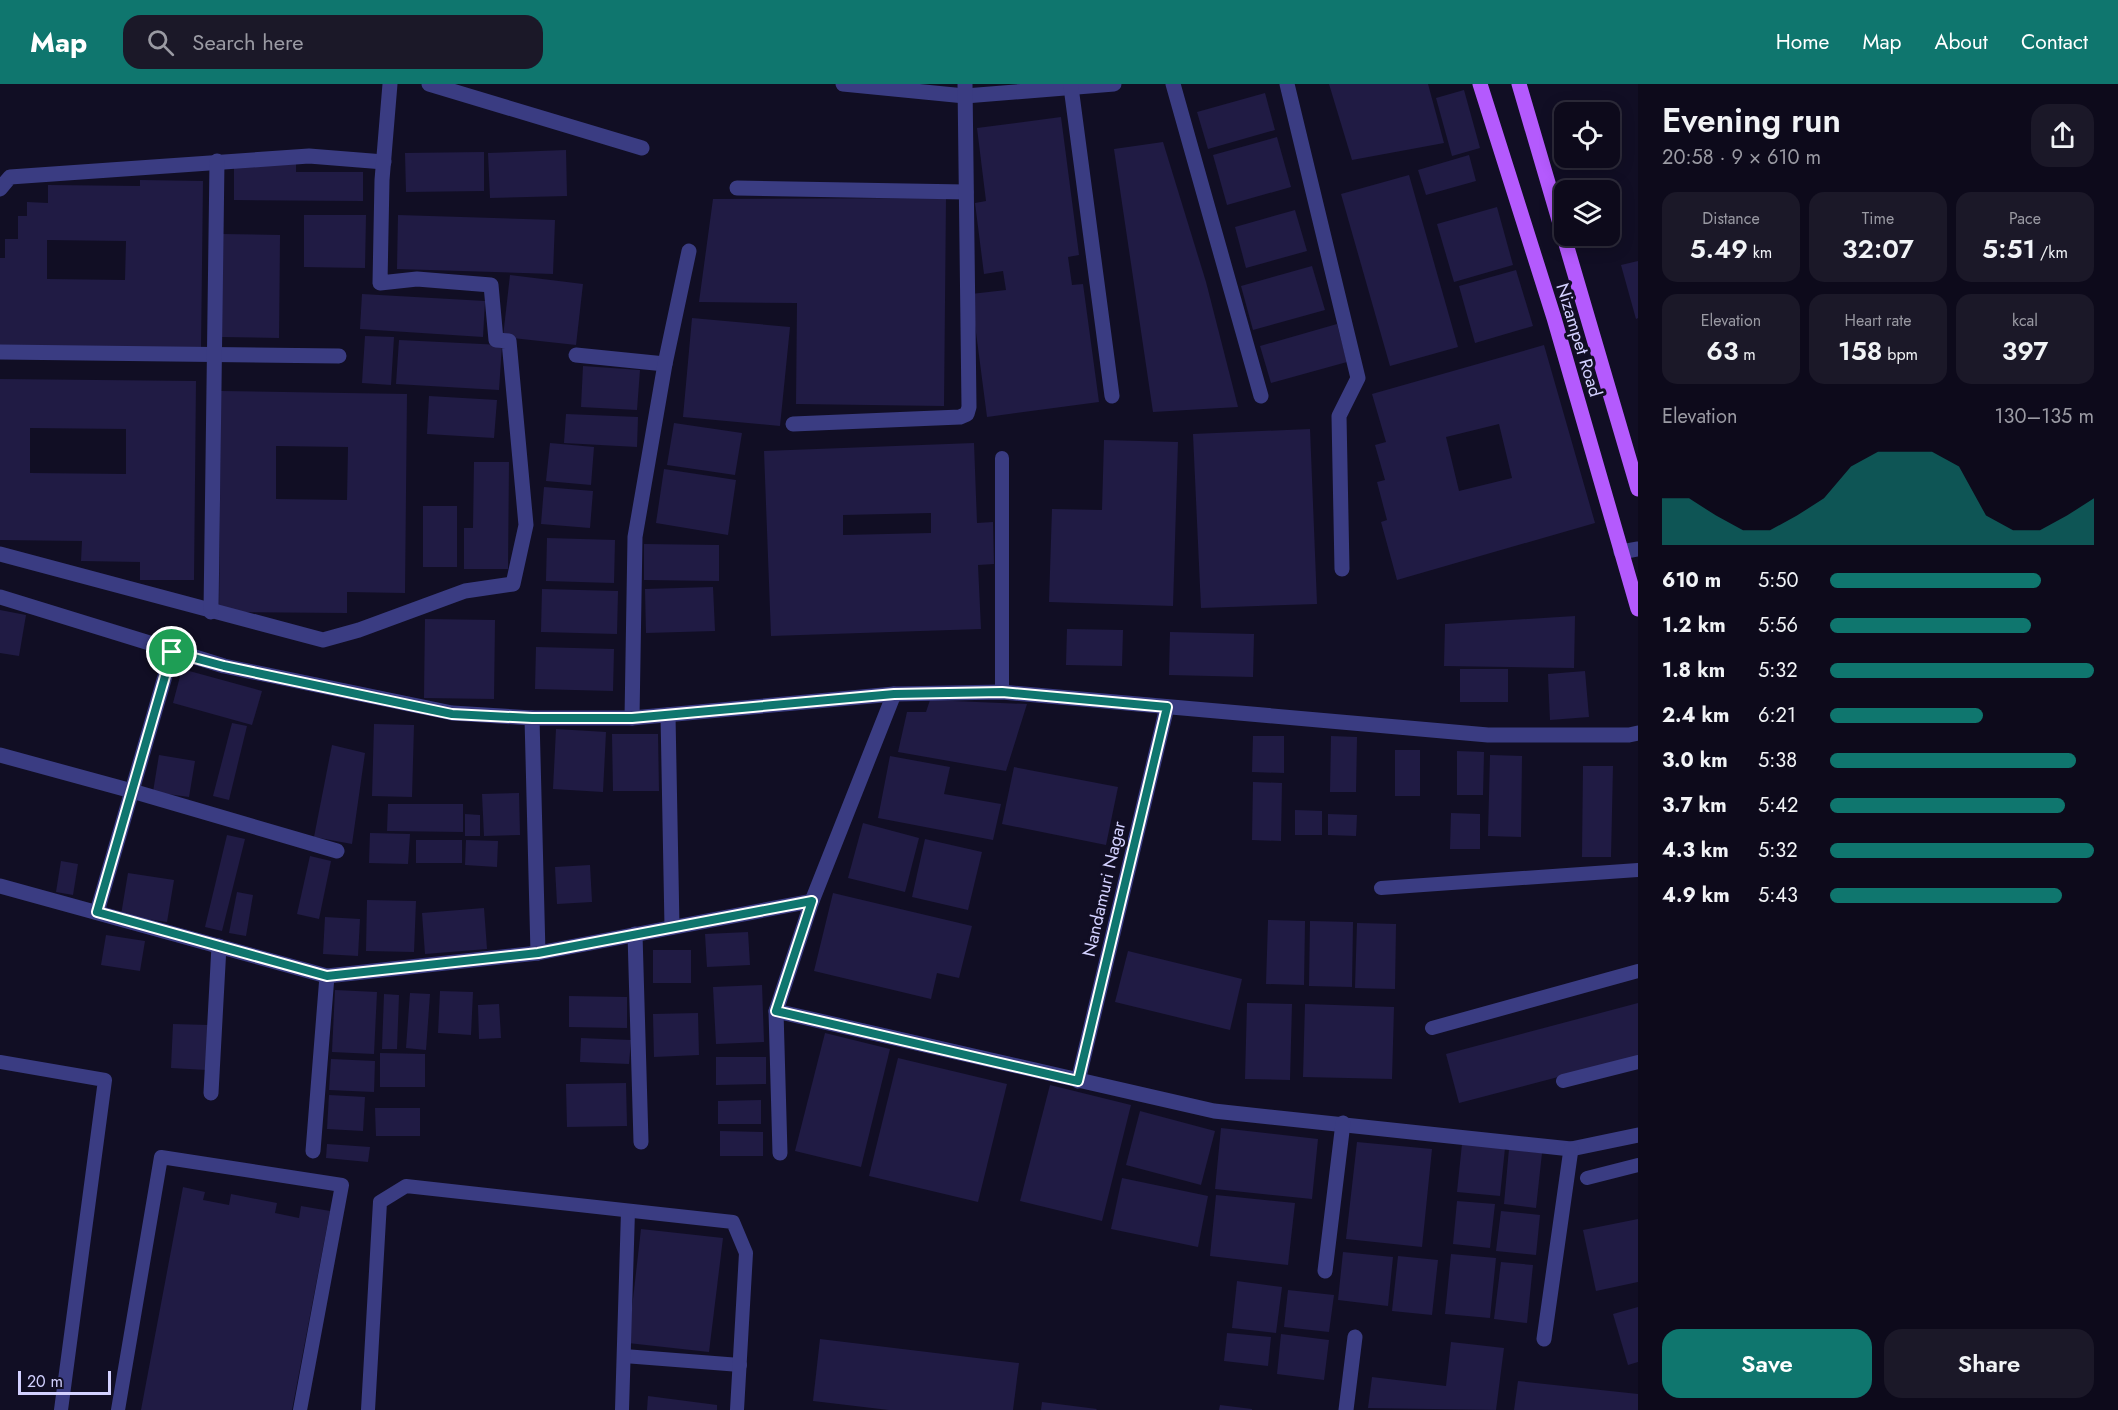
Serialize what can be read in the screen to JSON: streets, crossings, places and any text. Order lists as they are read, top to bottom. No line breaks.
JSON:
{"streets":{"main road":["Nizampet Road"],"street":["Nandamuri Nagar"]},"scale_bar":"20 m","page":{"header":"Map","search":"Search here","nav":["Home","Map","About","Contact"],"heading":["Evening run","20:58 · 9 × 610 m"],"stats":[["Distance","5.49 km"],["Time","32:07"],["Pace","5:51 /km"],["Elevation","63 m"],["Heart rate","158 bpm"],["kcal","397"]],"chart":["Elevation","130–135 m"],"list":[{"name":"610 m","note":"5:50"},{"name":"1.2 km","note":"5:56"},{"name":"1.8 km","note":"5:32"},{"name":"2.4 km","note":"6:21"},{"name":"3.0 km","note":"5:38"},{"name":"3.7 km","note":"5:42"},{"name":"4.3 km","note":"5:32"},{"name":"4.9 km","note":"5:43"}],"buttons":["Save","Share"],"scale":"20 m"}}
